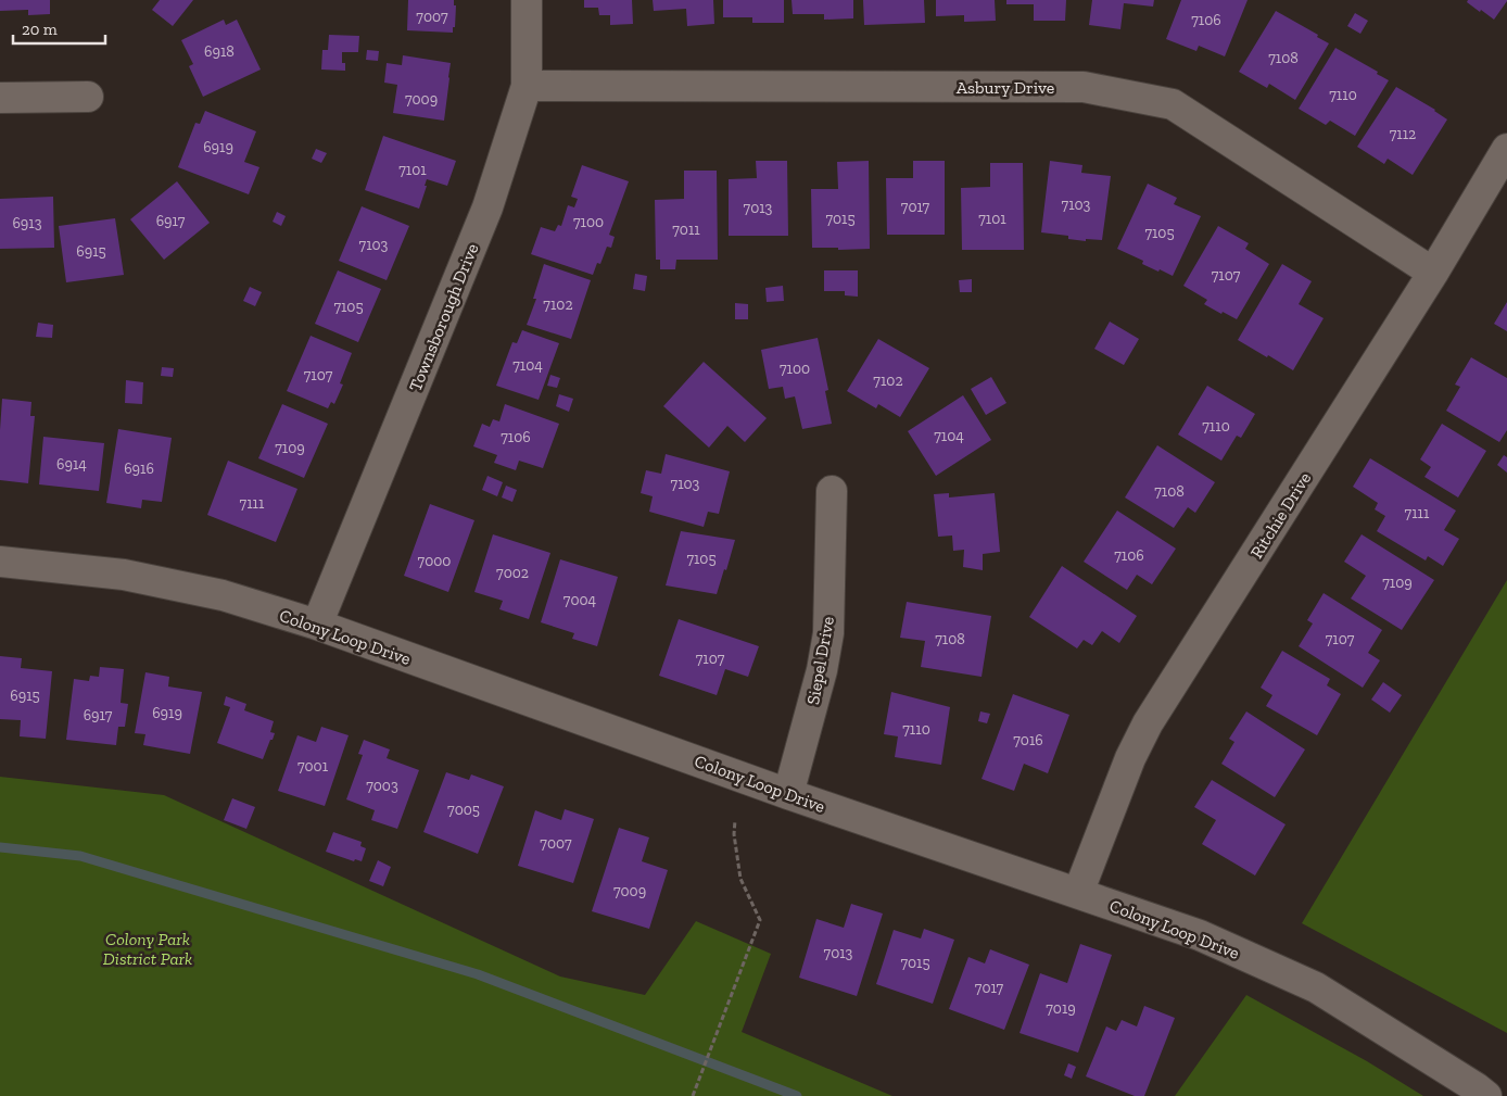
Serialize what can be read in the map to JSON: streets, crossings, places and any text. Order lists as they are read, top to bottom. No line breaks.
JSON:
{"streets":{"street":["Asbury Drive","Townsborough Drive","Ritchie Drive","Colony Loop Drive","Siepel Drive"]},"crossings":[["Asbury Drive","Townsborough Drive"],["Asbury Drive","Ritchie Drive"],["Townsborough Drive","Colony Loop Drive"],["Ritchie Drive","Colony Loop Drive"],["Colony Loop Drive","Siepel Drive"]],"parks":["Colony Park District Park"],"house_numbers":["7007","7106","6918","7108","7110","7009","7112","6919","7101","7103","7017","7013","7015","7101","6917","7100","6913","7011","7105","7103","6915","7107","7102","7105","7104","7100","7107","7102","7110","7104","7106","7109","6914","6916","7103","7108","7111","7111","7106","7105","7000","7002","7109","7004","7108","7107","7107","6915","6919","6917","7110","7016","7001","7003","7005","7007","7009","7013","7015","7017","7019"],"scale_bar":"20 m"}
